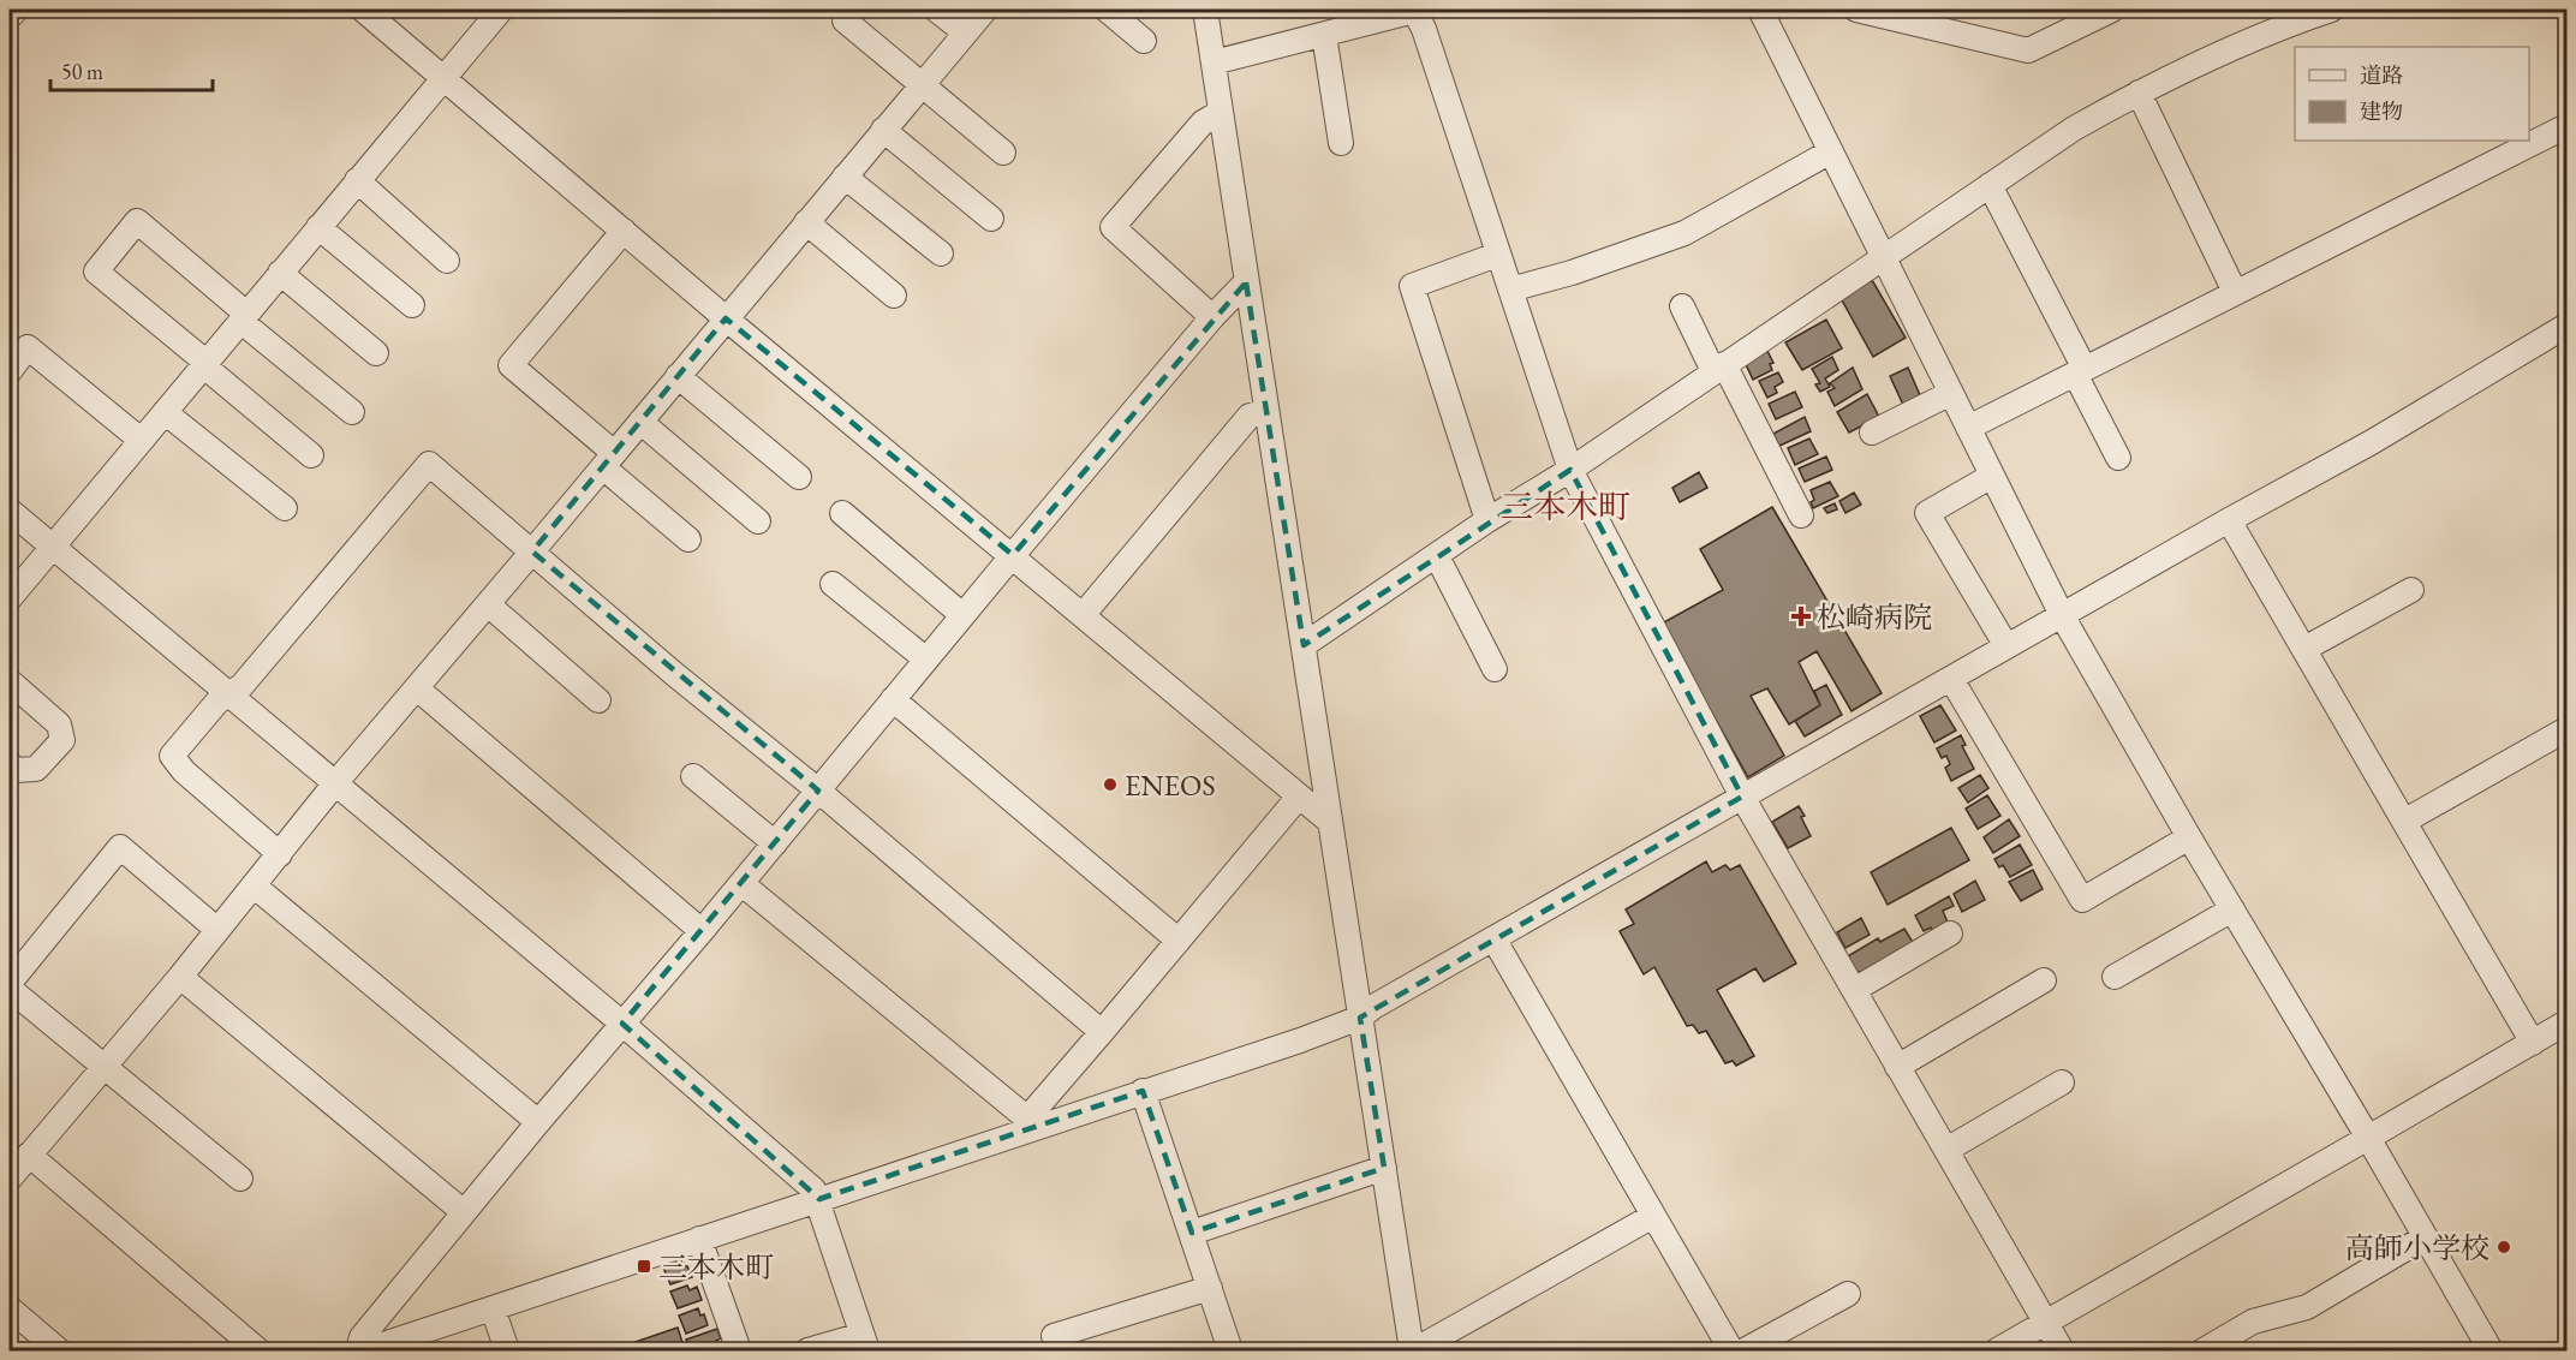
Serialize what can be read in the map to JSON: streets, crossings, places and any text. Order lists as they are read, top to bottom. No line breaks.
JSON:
{"districts":["三本木町"],"places":{"health":["松崎病院"],"other":["ENEOS","高師小学校"],"transit":["三本木町"]},"legend":["道路","建物"],"scale_bar":"50 m"}
